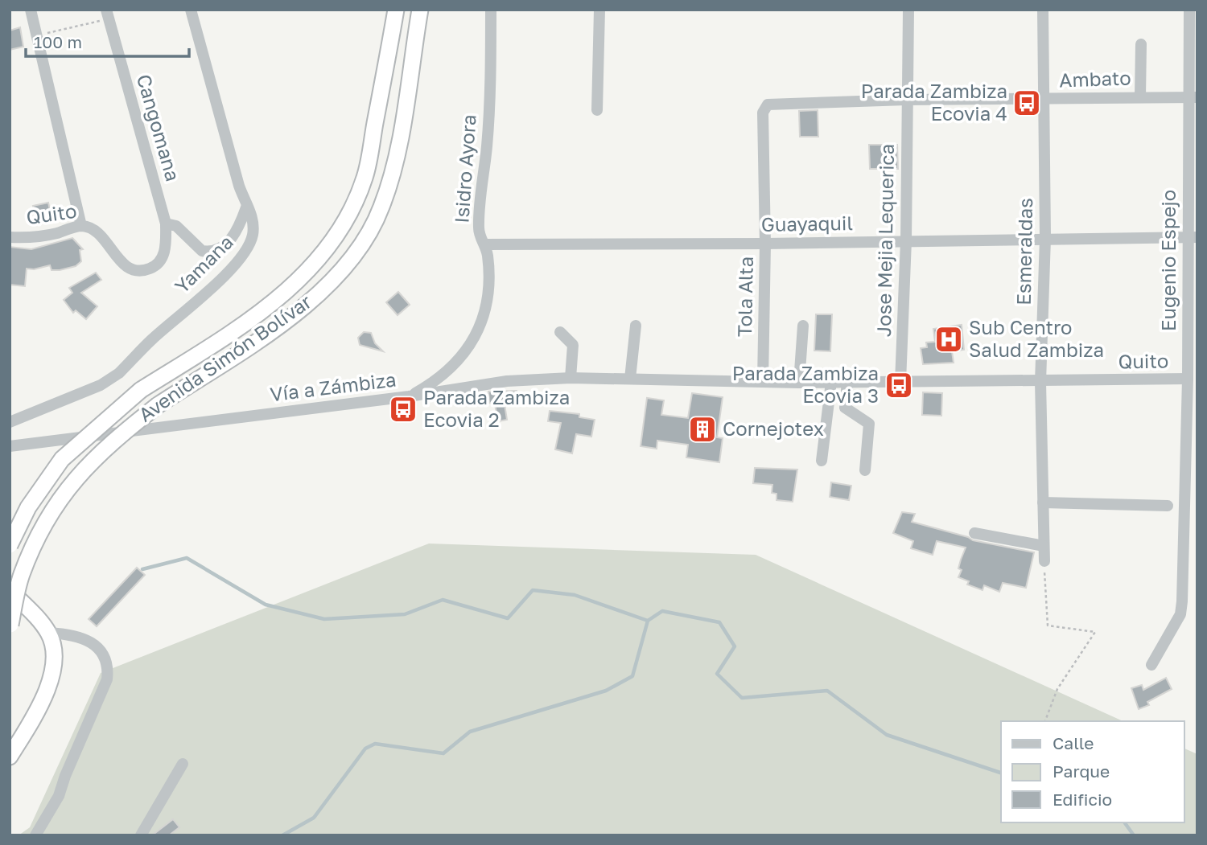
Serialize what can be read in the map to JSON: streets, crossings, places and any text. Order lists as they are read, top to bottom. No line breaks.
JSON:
{"streets":{"highway":["Avenida Simón Bolívar"],"street":["Ambato","Cangomana","Isidro Ayora","Quito","Guayaquil","Jose Mejia Lequerica","Esmeraldas","Eugenio Espejo","Yamana","Tola Alta","Vía a Zámbiza"]},"crossings":[["Ambato","Jose Mejia Lequerica"],["Ambato","Esmeraldas"],["Ambato","Eugenio Espejo"],["Ambato","Tola Alta"],["Cangomana","Quito"],["Isidro Ayora","Guayaquil"],["Isidro Ayora","Vía a Zámbiza"],["Quito","Jose Mejia Lequerica"],["Quito","Esmeraldas"],["Quito","Eugenio Espejo"],["Quito","Tola Alta"],["Quito","Vía a Zámbiza"],["Guayaquil","Jose Mejia Lequerica"],["Guayaquil","Esmeraldas"],["Guayaquil","Eugenio Espejo"],["Guayaquil","Tola Alta"],["Tola Alta","Vía a Zámbiza"]],"places":{"bus stop":["Parada Zambiza Ecovia 4","Parada Zambiza Ecovia 3","Parada Zambiza Ecovia 2"],"hospital":["Sub Centro Salud Zambiza"],"building":["Cornejotex"]},"legend":["Calle","Parque","Edificio"],"scale_bar":"100 m"}
